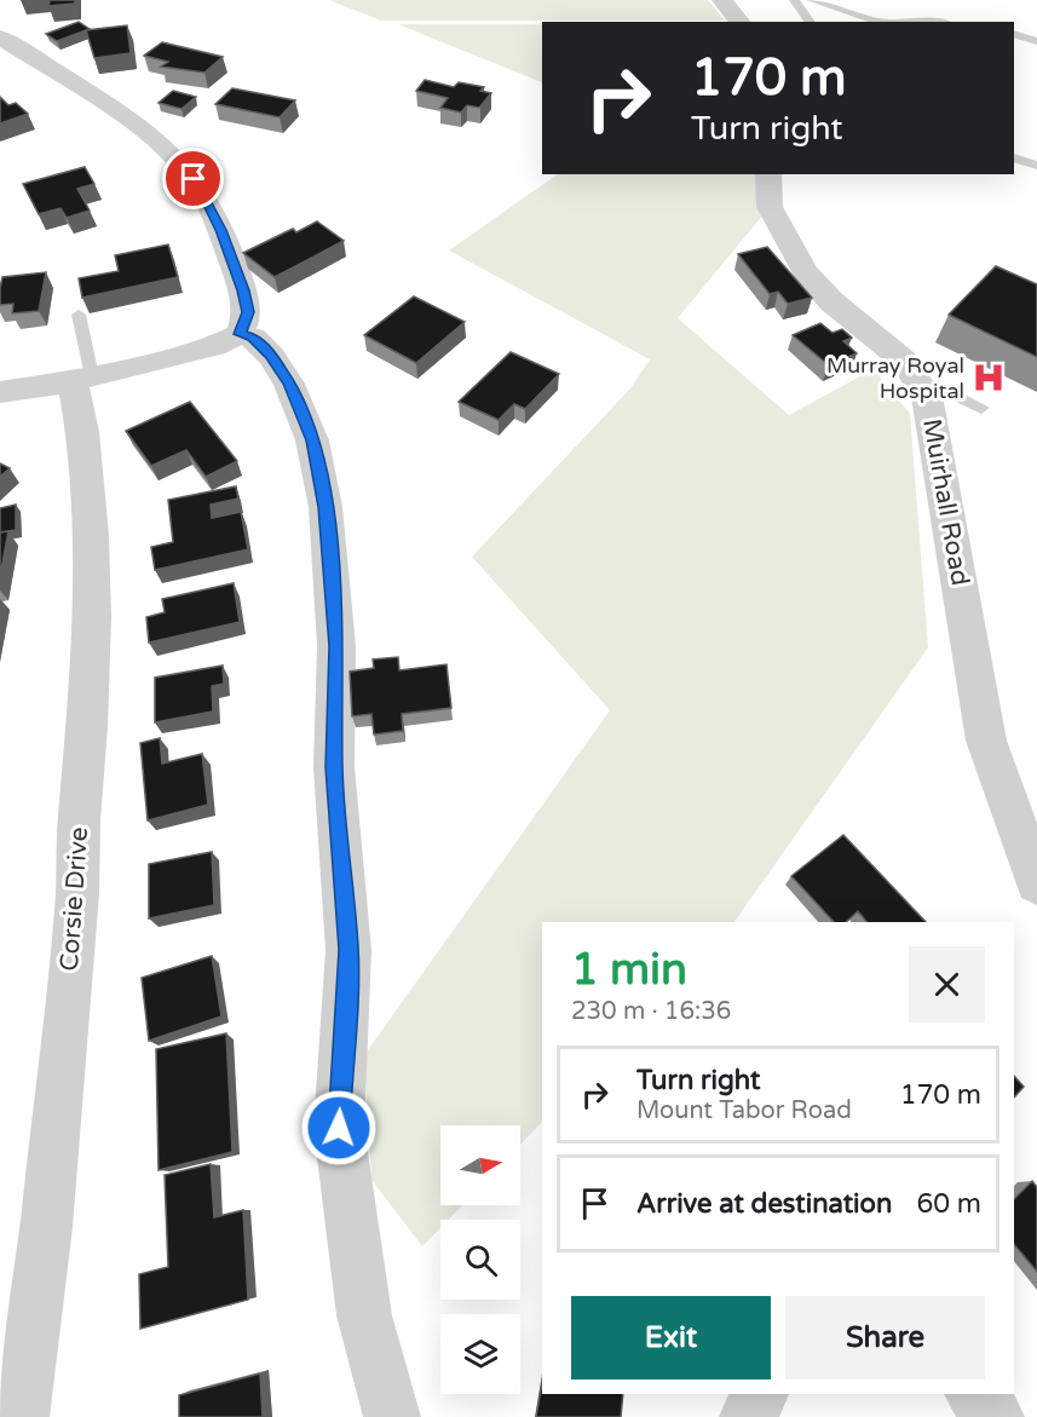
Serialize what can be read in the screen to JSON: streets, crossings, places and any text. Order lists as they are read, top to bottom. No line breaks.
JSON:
{"streets":{"street":["Muirhall Road","Corsie Drive"]},"places":{"hospital":["Murray Royal Hospital"]},"north":"right","page":{"turn":["170 m","Turn right"],"heading":["1 min","230 m · 16:36"],"list":[{"name":"Turn right","note":"Mount Tabor Road","value":"170 m"},{"name":"Arrive at destination","value":"60 m"}],"buttons":["Exit","Share"]}}
